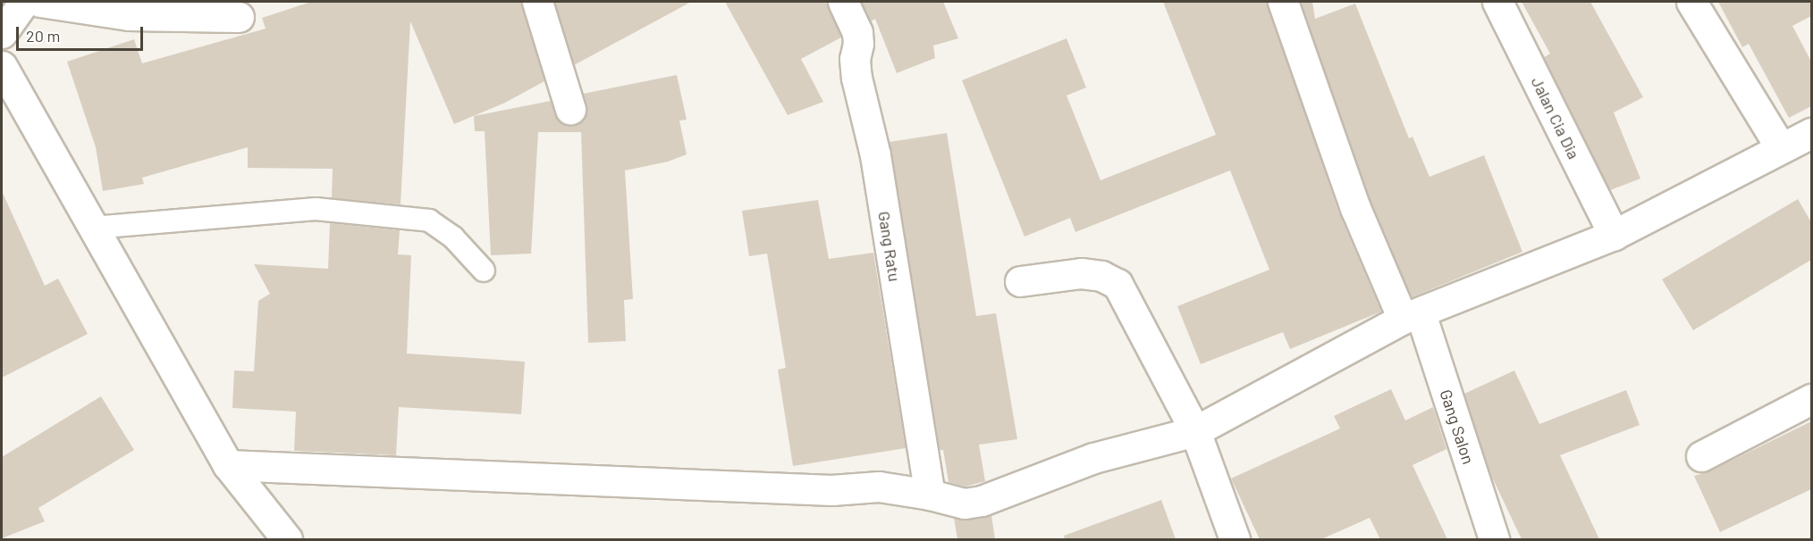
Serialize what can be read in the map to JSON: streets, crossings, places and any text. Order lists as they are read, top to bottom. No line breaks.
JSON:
{"streets":{"street":["Jalan Cia Dia","Gang Ratu","Gang Salon"]},"scale_bar":"20 m"}
